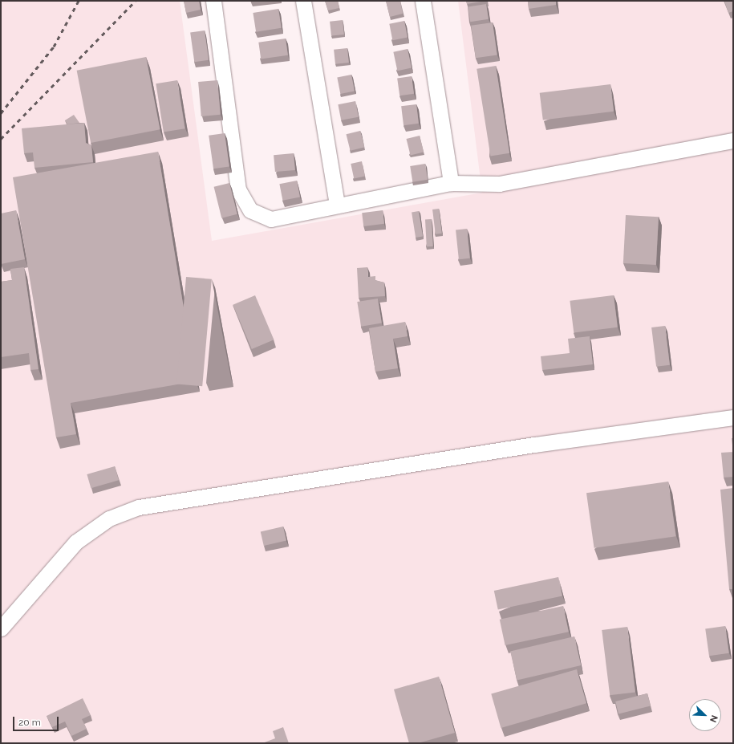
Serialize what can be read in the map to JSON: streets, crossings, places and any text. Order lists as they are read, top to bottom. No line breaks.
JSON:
{"scale_bar":"20 m","north":"bottom right"}
